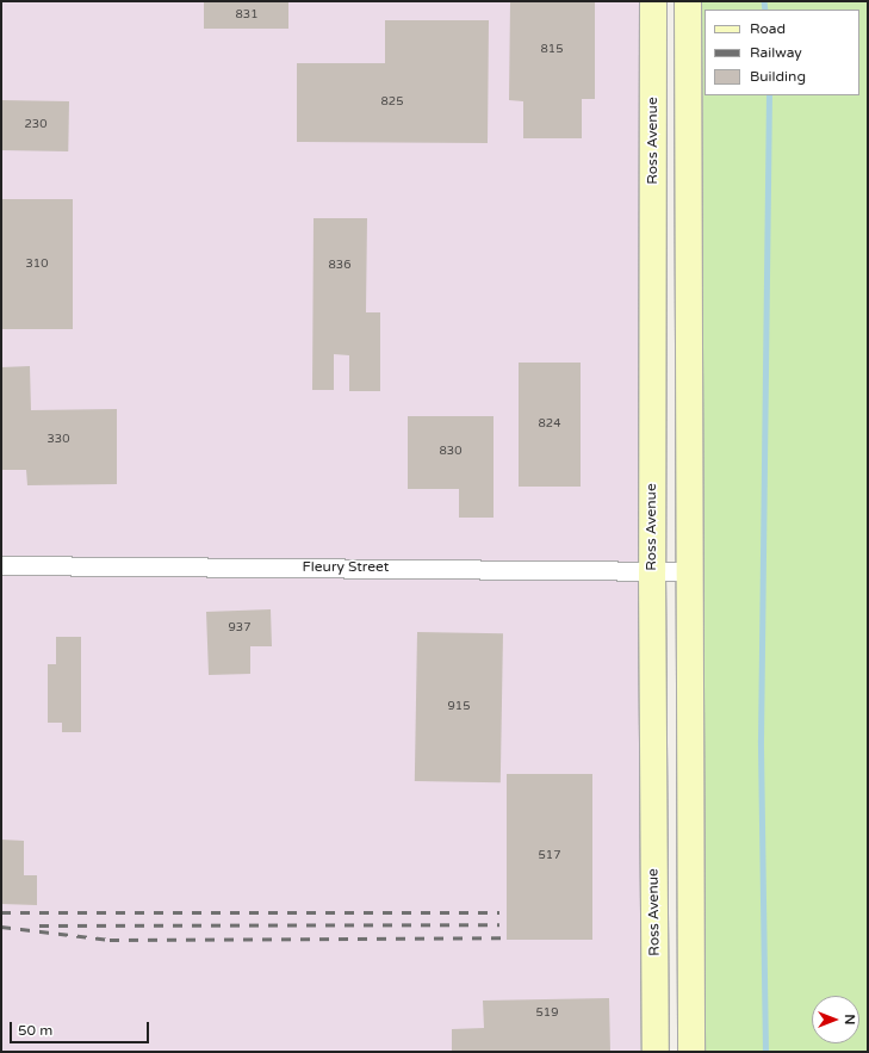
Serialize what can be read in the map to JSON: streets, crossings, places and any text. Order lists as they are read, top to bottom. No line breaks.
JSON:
{"streets":{"main road":["Ross Avenue"],"street":["Fleury Street"]},"crossings":[["Ross Avenue","Fleury Street"]],"house_numbers":["831","815","825","230","310","836","824","330","830","937","915","517","519"],"legend":["Road","Railway","Building"],"scale_bar":"50 m","north":"right"}
